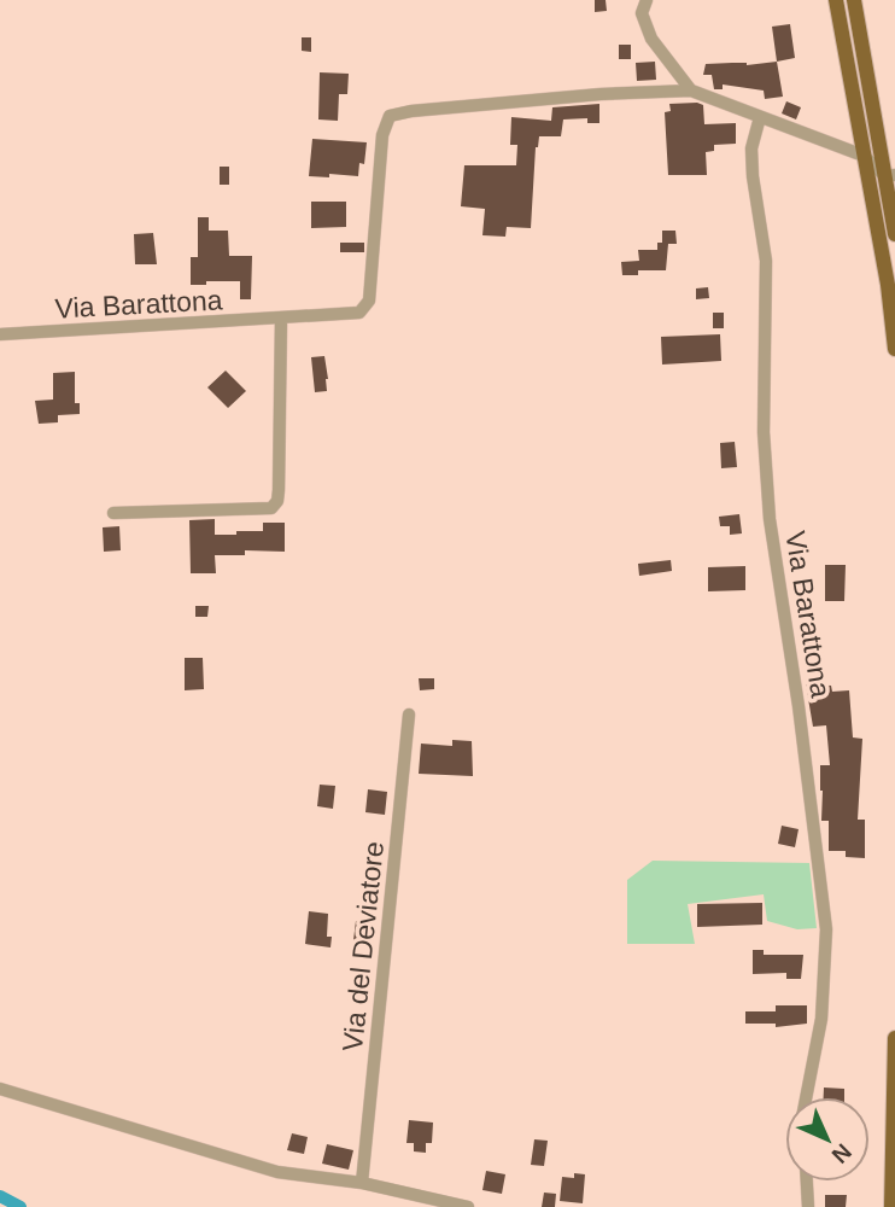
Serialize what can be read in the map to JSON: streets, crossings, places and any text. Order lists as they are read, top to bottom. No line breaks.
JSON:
{"streets":{"street":["Via Barattona","Via del Deviatore"]},"north":"bottom right"}
